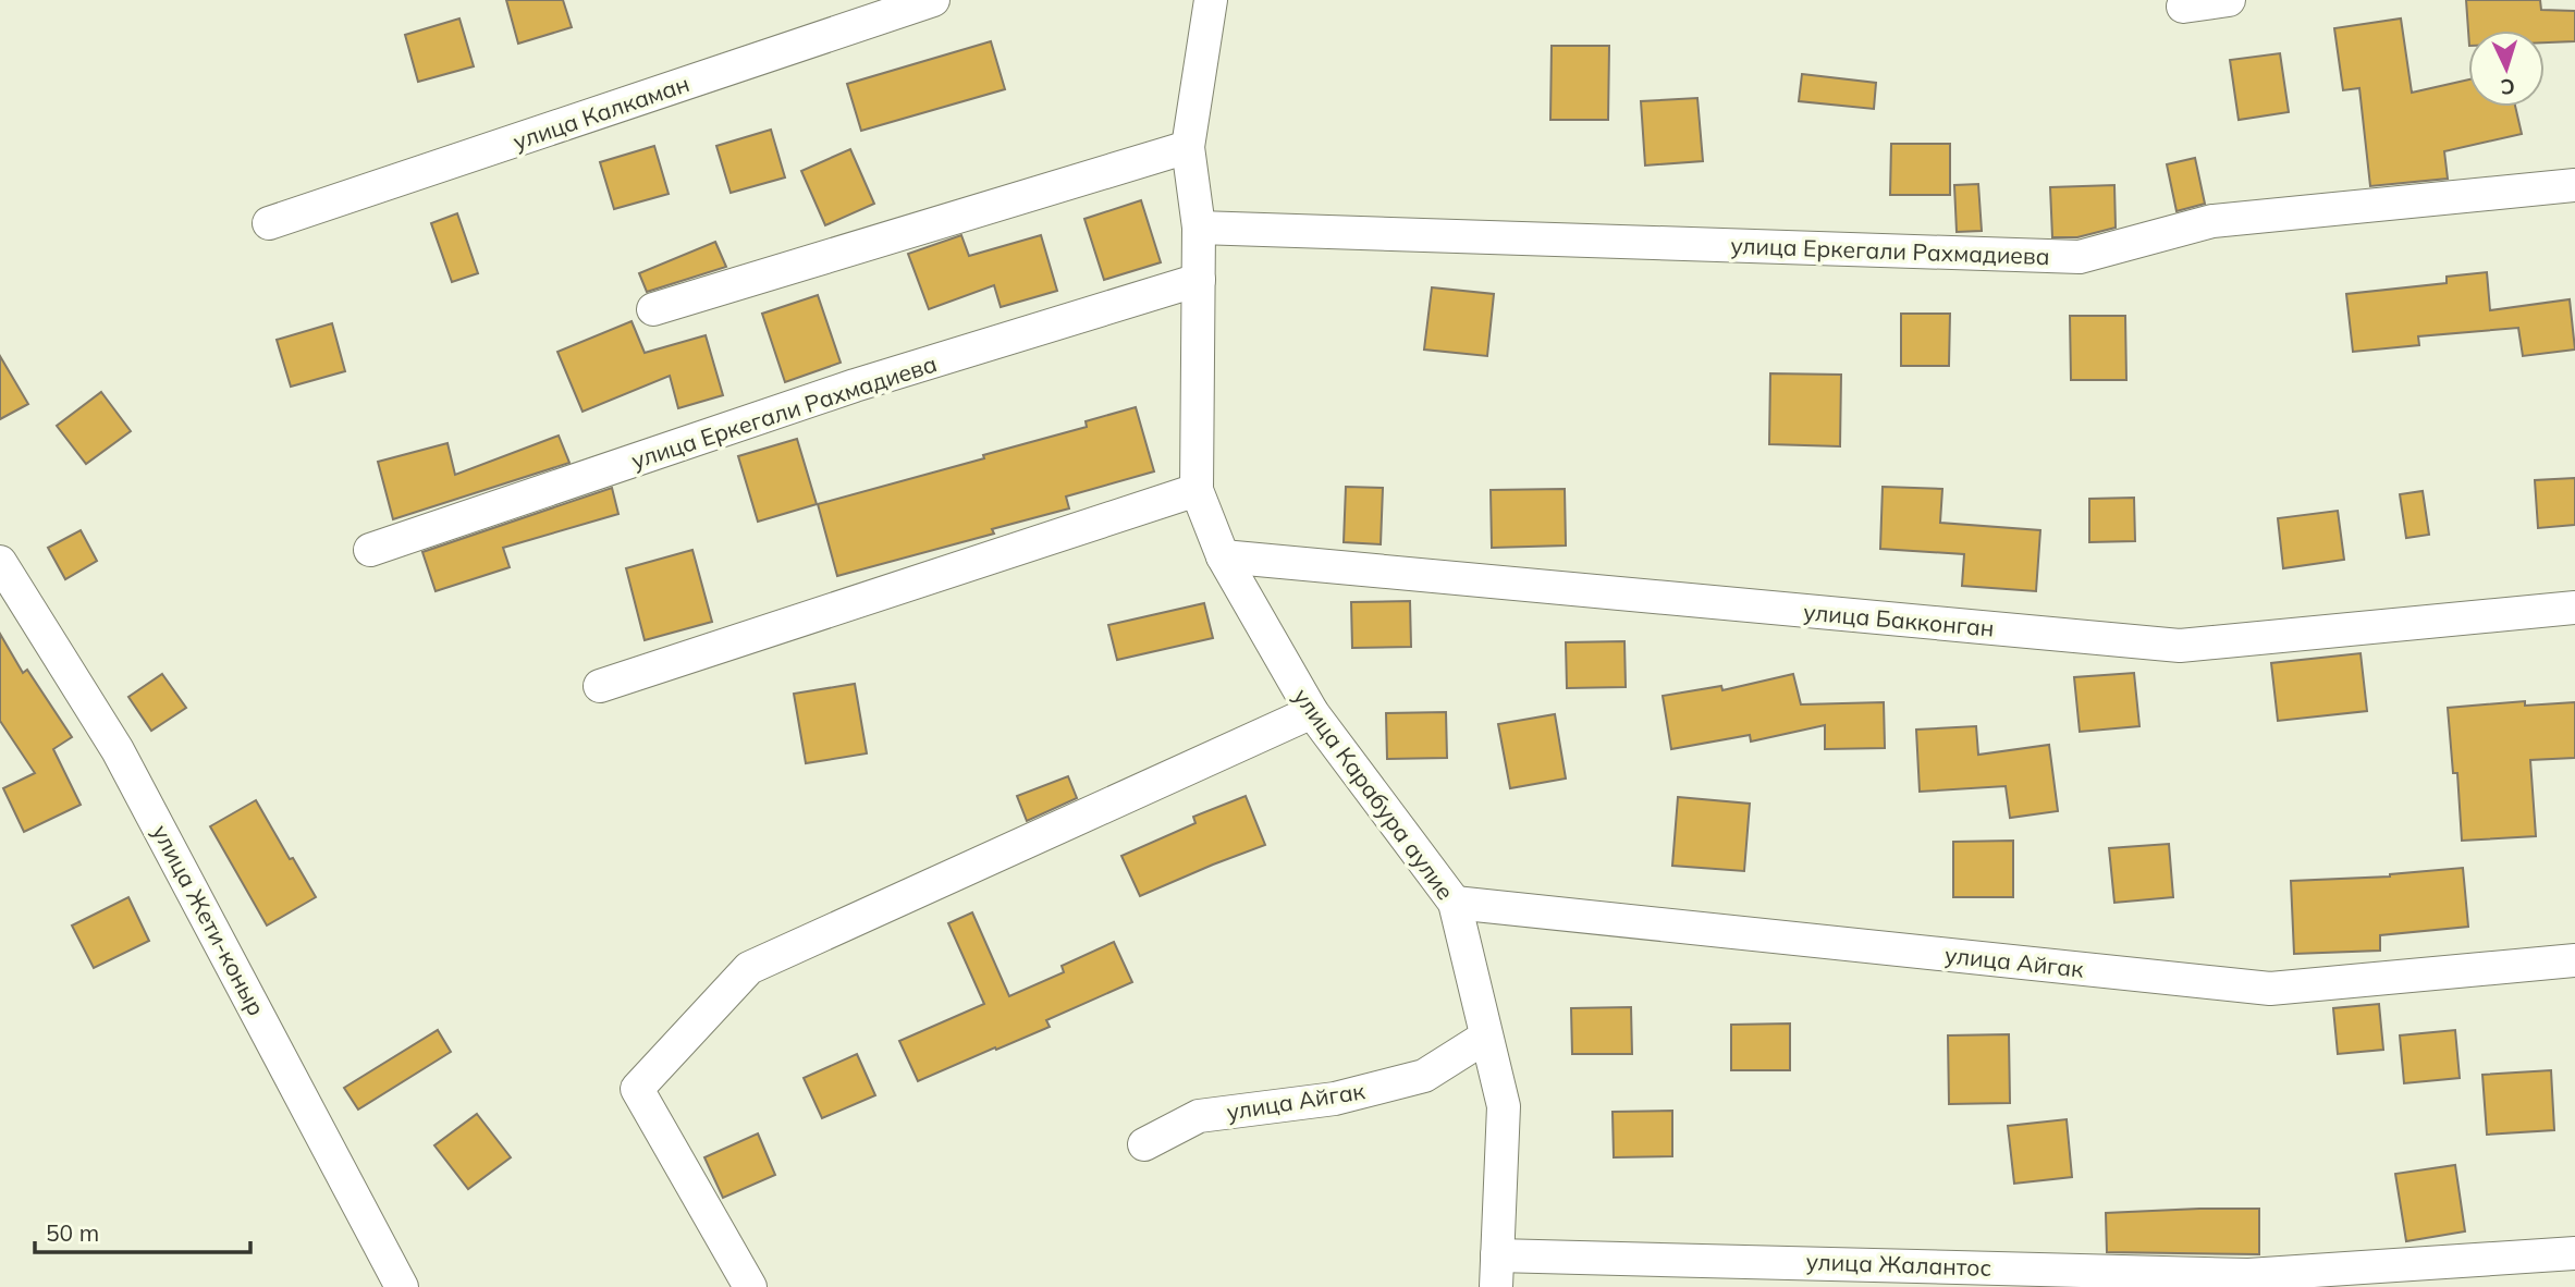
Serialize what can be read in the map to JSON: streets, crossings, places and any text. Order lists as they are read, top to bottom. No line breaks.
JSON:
{"streets":{"street":["улица Калкаман","улица Еркегали Рахмадиева","улица Бакконган","улица Карабура аулие","улица Жети-коныр","улица Айгак","улица Жалантос"]},"crossings":[["улица Еркегали Рахмадиева","улица Карабура аулие"],["улица Бакконган","улица Карабура аулие"],["улица Карабура аулие","улица Айгак"],["улица Карабура аулие","улица Жалантос"]],"scale_bar":"50 m","north":"bottom"}
